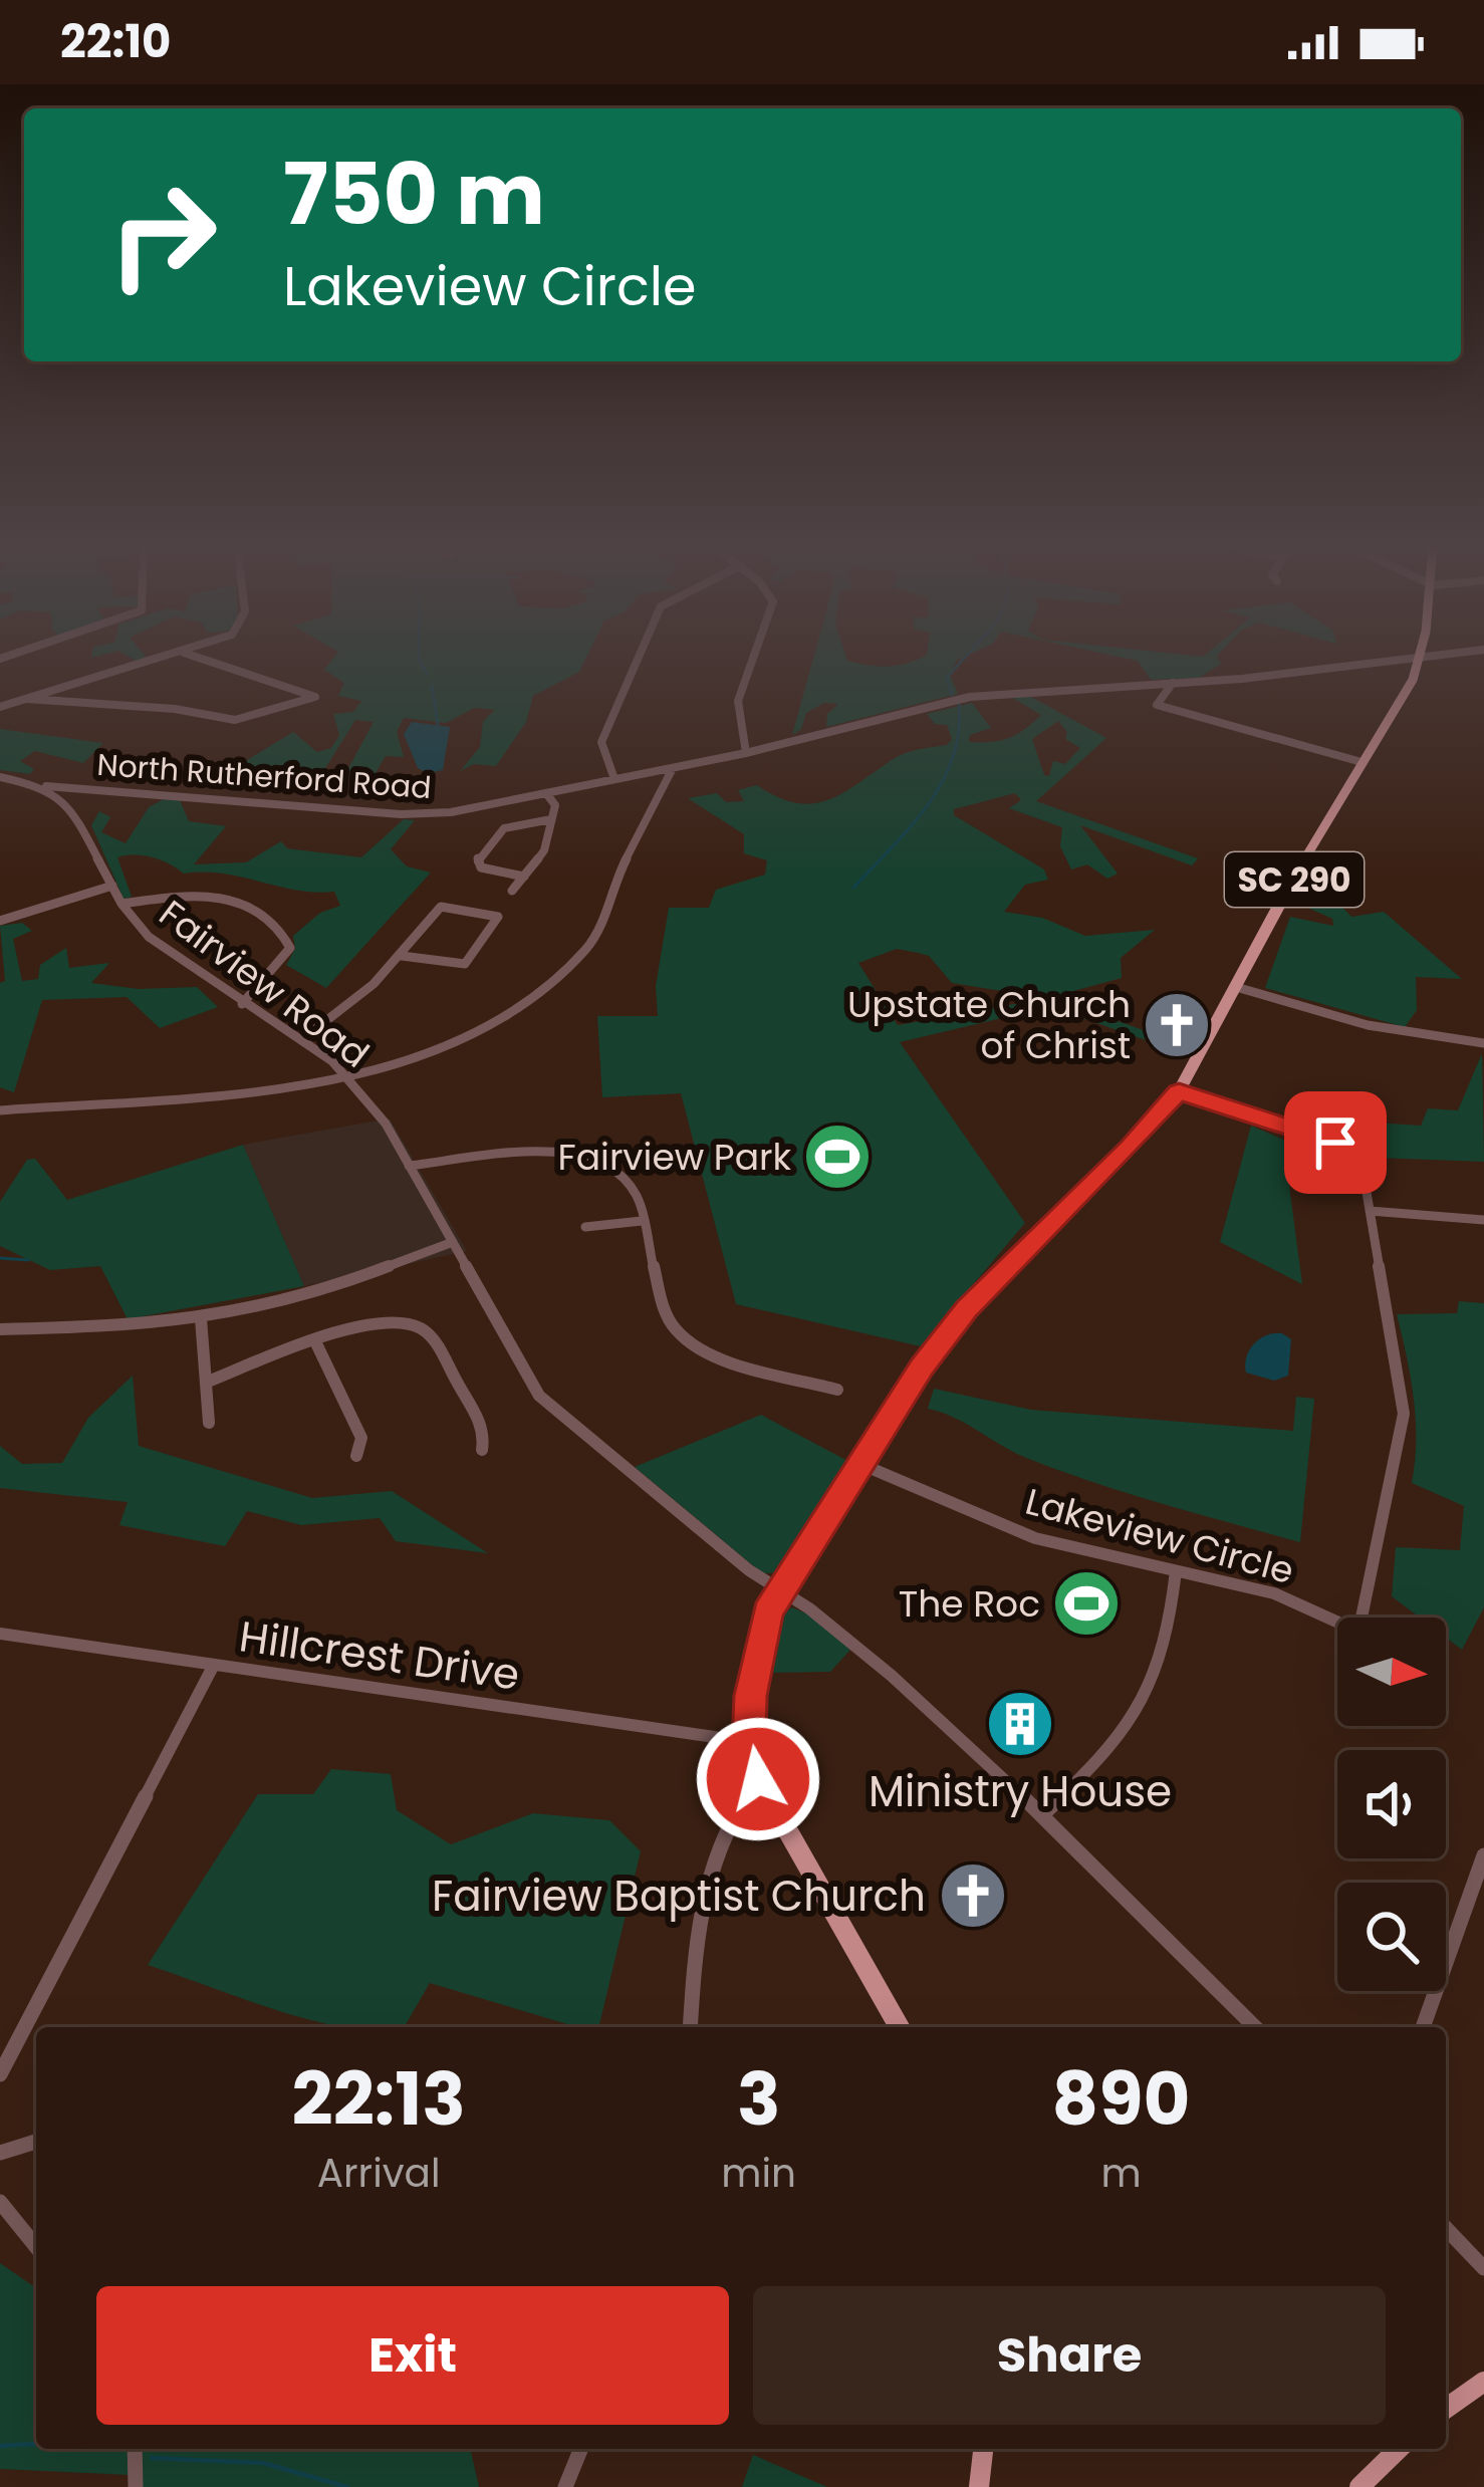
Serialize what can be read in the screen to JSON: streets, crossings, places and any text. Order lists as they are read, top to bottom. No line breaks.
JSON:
{"streets":{"main road":["SC 290"],"street":["North Rutherford Road","Fairview Road","Lakeview Circle","Hillcrest Drive"]},"crossings":[["North Rutherford Road","SC 290"],["North Rutherford Road","Fairview Road"],["SC 290","Fairview Road"],["SC 290","Lakeview Circle"],["SC 290","Hillcrest Drive"]],"places":{"church":["Upstate Church of Christ","Fairview Baptist Church"],"sports":["Fairview Park","The Roc"],"building":["Ministry House"]},"north":"right","page":{"status":"22:10","turn":["750 m","Lakeview Circle"],"eta":["22:13","Arrival","3","min","890","m"],"buttons":["Exit","Share"]}}
